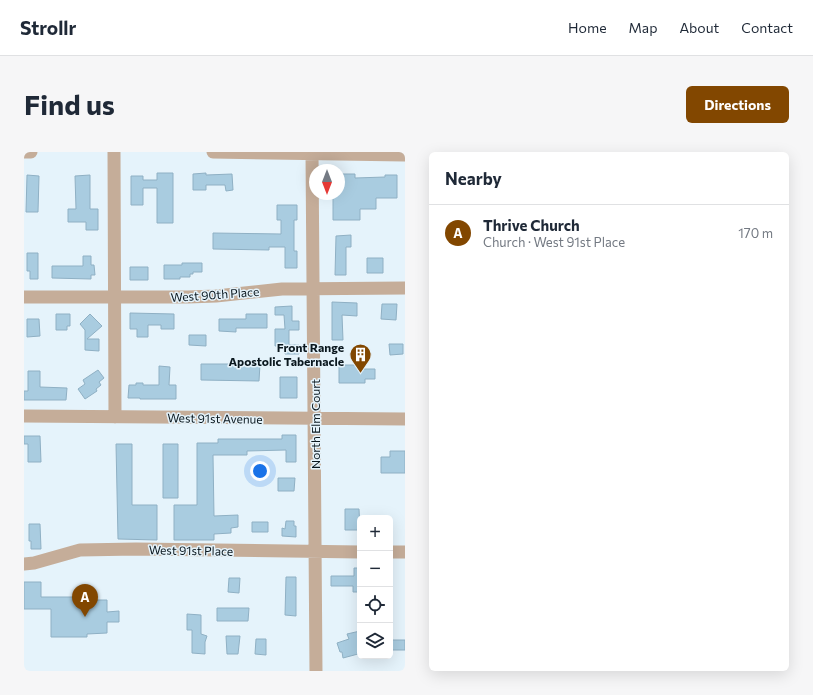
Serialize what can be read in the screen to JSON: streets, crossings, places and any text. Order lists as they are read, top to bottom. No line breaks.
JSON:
{"streets":{"street":["West 90th Place","West 91st Avenue","North Elm Court","West 91st Place"]},"crossings":[["West 90th Place","North Elm Court"],["West 91st Avenue","North Elm Court"],["North Elm Court","West 91st Place"]],"places":{"building":["Front Range Apostolic Tabernacle"]},"north":"bottom","page":{"header":"Strollr","nav":["Home","Map","About","Contact"],"buttons":"Directions","title":"Find us","heading":"Nearby","list":[{"mark":"A","name":"Thrive Church","note":"Church · West 91st Place","value":"170 m"}],"map_buttons":["+","−"],"pins":"A"}}
